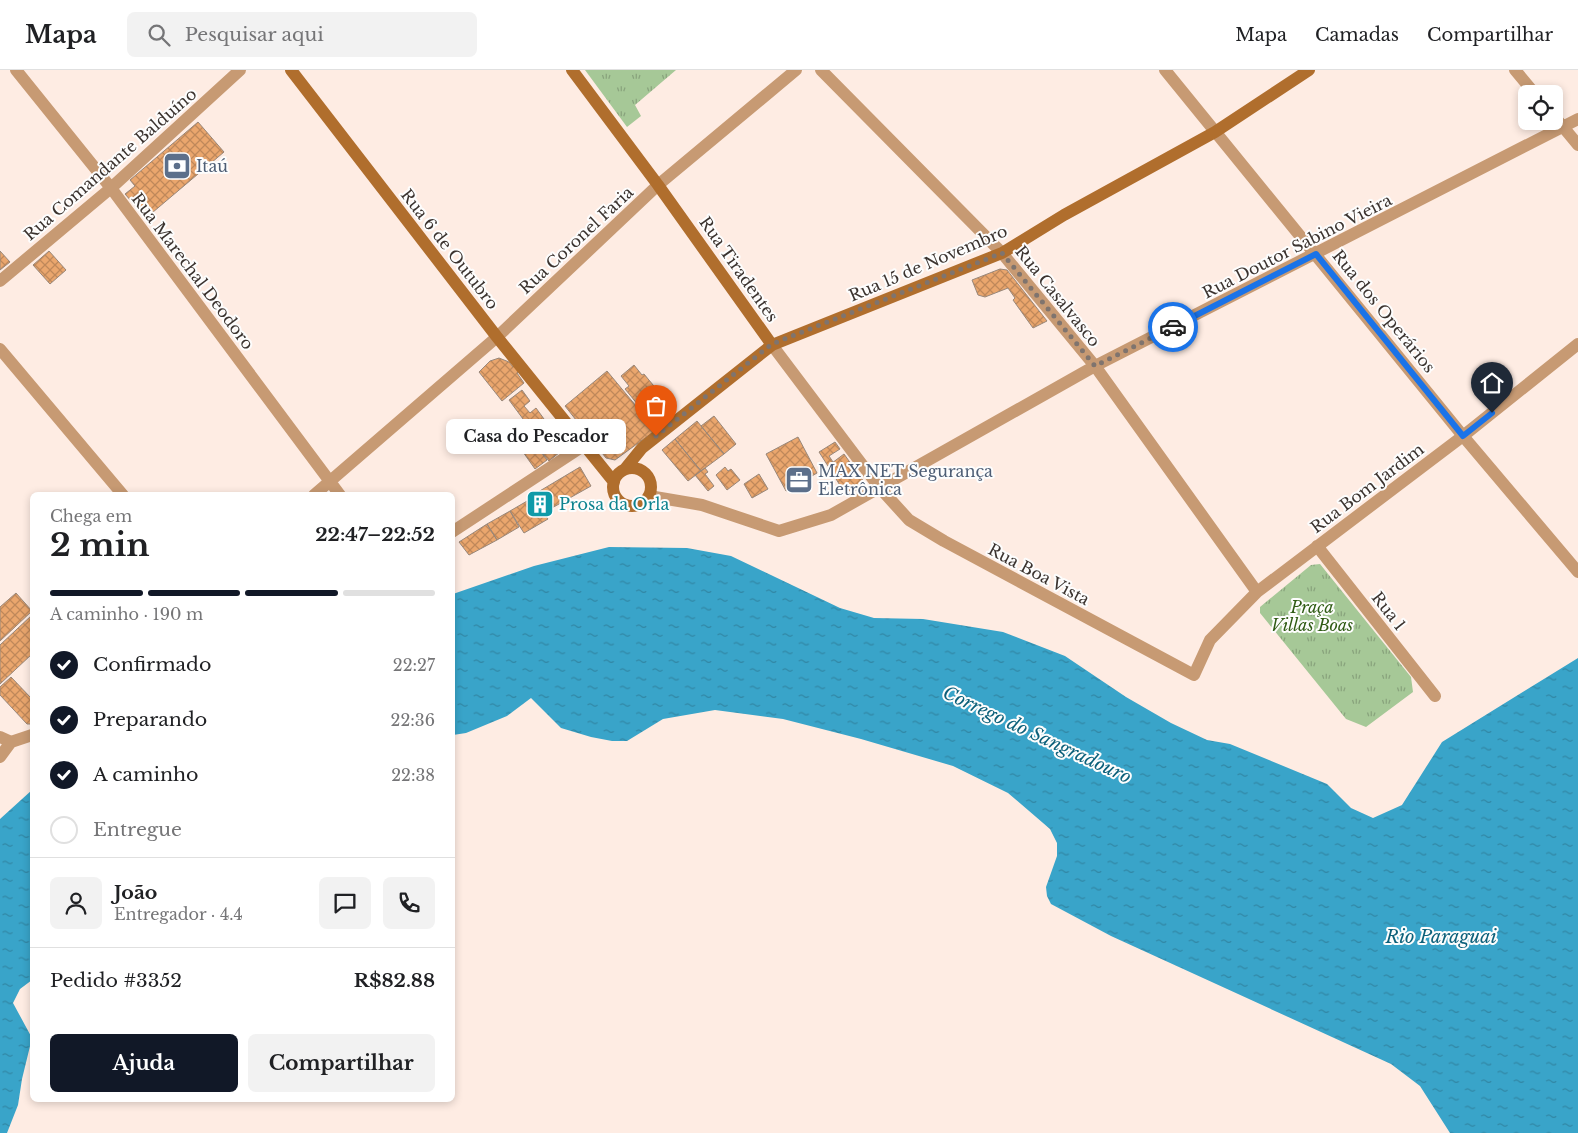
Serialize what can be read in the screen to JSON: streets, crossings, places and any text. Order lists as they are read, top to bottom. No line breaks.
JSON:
{"streets":{"street":["Rua Comandante Balduíno","Rua Coronel Faria","Rua Doutor Sabino Vieira","Rua 6 de Outubro","Rua 15 de Novembro","Rua Tiradentes","Rua Marechal Deodoro","Rua Casalvasco","Rua dos Operários","Rua Bom Jardim","Rua Boa Vista","Rua 1"]},"crossings":[["Rua Comandante Balduíno","Rua Marechal Deodoro"],["Rua Coronel Faria","Rua 6 de Outubro"],["Rua Coronel Faria","Rua Tiradentes"],["Rua Coronel Faria","Rua Marechal Deodoro"],["Rua Doutor Sabino Vieira","Rua 6 de Outubro"],["Rua Doutor Sabino Vieira","Rua 15 de Novembro"],["Rua Doutor Sabino Vieira","Rua Tiradentes"],["Rua Doutor Sabino Vieira","Rua Casalvasco"],["Rua Doutor Sabino Vieira","Rua dos Operários"],["Rua Doutor Sabino Vieira","Rua Boa Vista"],["Rua 6 de Outubro","Rua 15 de Novembro"],["Rua 15 de Novembro","Rua Tiradentes"],["Rua 15 de Novembro","Rua Casalvasco"],["Rua 15 de Novembro","Rua dos Operários"],["Rua Tiradentes","Rua Boa Vista"],["Rua Casalvasco","Rua Bom Jardim"],["Rua dos Operários","Rua Bom Jardim"],["Rua Bom Jardim","Rua Boa Vista"],["Rua Bom Jardim","Rua 1"]],"water":["Corrego do Sangradouro","Rio Paraguai"],"parks":["Praça Villas Boas"],"places":{"bank":["Itaú"],"other":["Casa do Pescador"],"office":["MAX NET Segurança Eletrônica"],"building":["Prosa da Orla"]},"page":{"header":"Mapa","search":"Pesquisar aqui","nav":["Mapa","Camadas","Compartilhar"],"bubble":"Casa do Pescador","heading":["2 min","Chega em","22:47–22:52"],"panel":["João","Entregador · 4.4","Pedido #3352","R$82.88"],"bar":"A caminho · 190 m","list":[["Confirmado","22:27"],["Preparando","22:36"],["A caminho","22:38"],"Entregue"],"buttons":["Ajuda","Compartilhar"]}}
